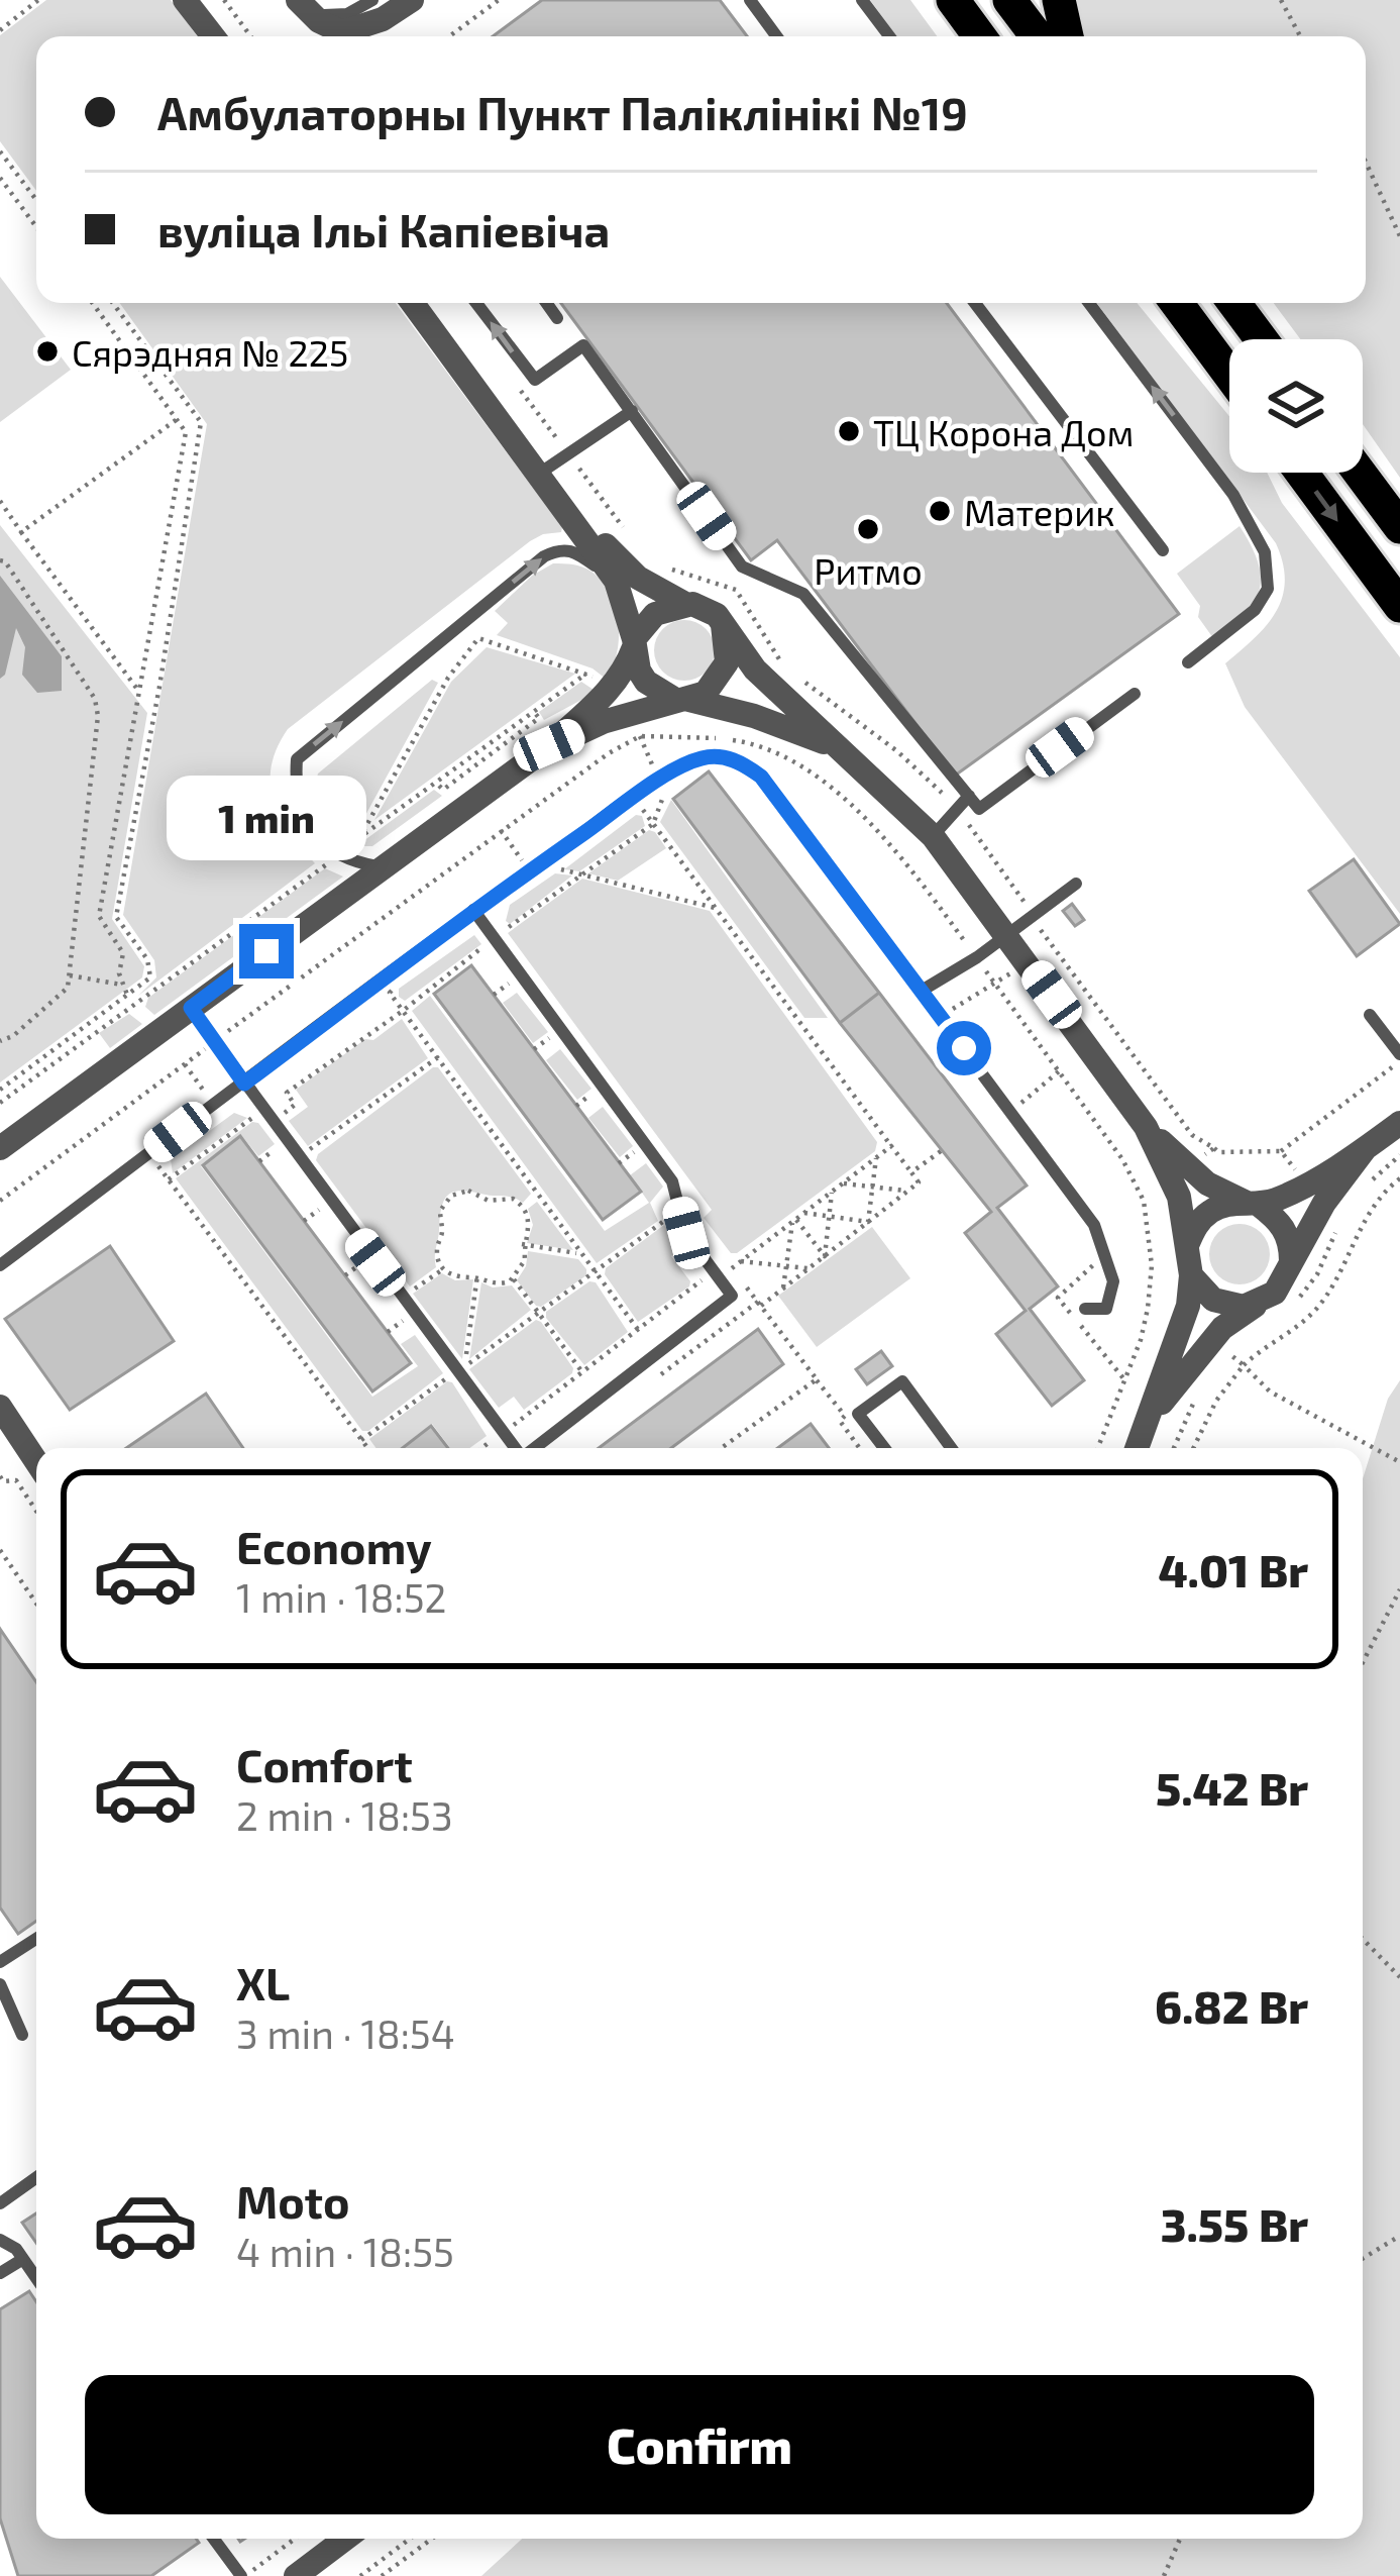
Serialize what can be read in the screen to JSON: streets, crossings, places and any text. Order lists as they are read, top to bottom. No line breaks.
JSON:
{"places":["Сярэдняя № 225","ТЦ Корона Дом","Материк","Ритмо"],"page":{"banner":["Амбулаторны Пункт Паліклінікі №19","вуліца Ільі Капіевіча"],"bubble":"1 min","list":[{"name":"Economy","note":"1 min · 18:52","value":"4.01 Br"},{"name":"Comfort","note":"2 min · 18:53","value":"5.42 Br"},{"name":"XL","note":"3 min · 18:54","value":"6.82 Br"},{"name":"Moto","note":"4 min · 18:55","value":"3.55 Br"}],"buttons":"Confirm"}}
